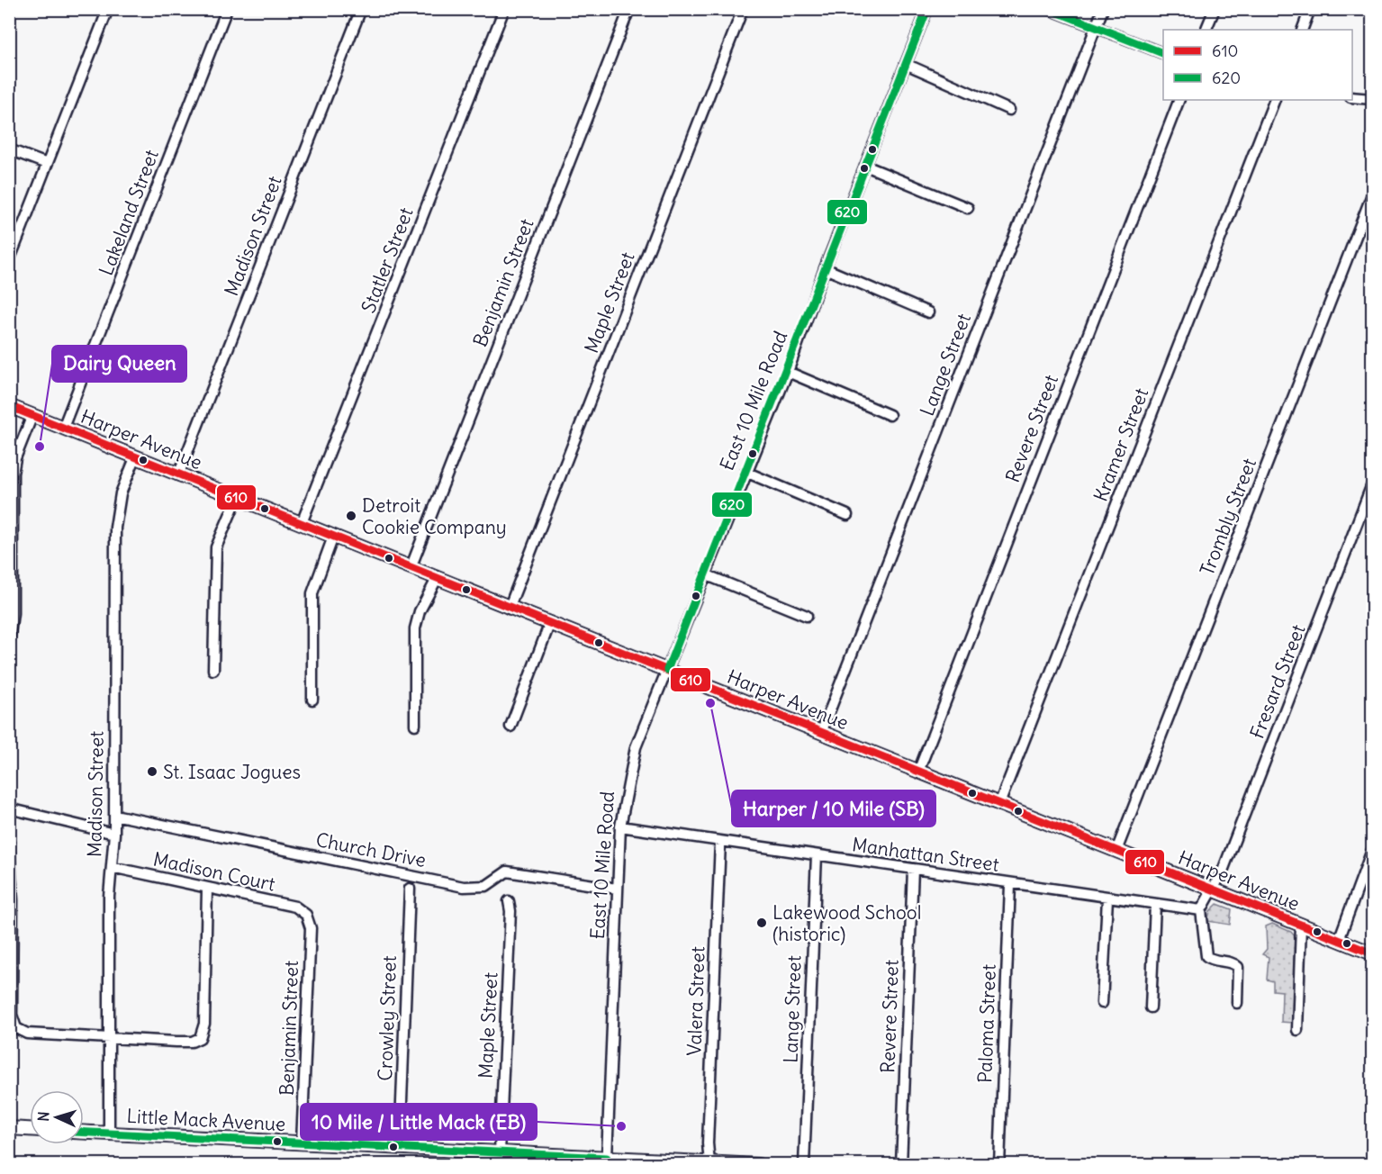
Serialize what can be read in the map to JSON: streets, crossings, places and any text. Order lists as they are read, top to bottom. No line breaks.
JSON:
{"streets":{"main road":["Harper Avenue","Little Mack Avenue"],"street":["Lakeland Street","Madison Street","Statler Street","Benjamin Street","Maple Street","Lange Street","East 10 Mile Road","Revere Street","Kramer Street","Trombly Street","Fresard Street","Church Drive","Manhattan Street","Madison Court","Valera Street","Crowley Street","Paloma Street"]},"crossings":[["Lakeland Street","Harper Avenue"],["Madison Street","Harper Avenue"],["Madison Street","Church Drive"],["Madison Street","Madison Court"],["Madison Street","Little Mack Avenue"],["Statler Street","Harper Avenue"],["Benjamin Street","Harper Avenue"],["Benjamin Street","Madison Court"],["Benjamin Street","Little Mack Avenue"],["Maple Street","Harper Avenue"],["Maple Street","Little Mack Avenue"],["Lange Street","Harper Avenue"],["Lange Street","Manhattan Street"],["East 10 Mile Road","Harper Avenue"],["East 10 Mile Road","Church Drive"],["East 10 Mile Road","Manhattan Street"],["East 10 Mile Road","Little Mack Avenue"],["Revere Street","Harper Avenue"],["Revere Street","Manhattan Street"],["Harper Avenue","Kramer Street"],["Harper Avenue","Trombly Street"],["Harper Avenue","Fresard Street"],["Manhattan Street","Valera Street"],["Manhattan Street","Paloma Street"],["Valera Street","Little Mack Avenue"],["Crowley Street","Little Mack Avenue"]],"places":["Dairy Queen","Detroit Cookie Company","Harper / 10 Mile (SB)","St. Isaac Jogues","Lakewood School (historic)","10 Mile / Little Mack (EB)"],"lines":["transit line 620","transit line 610"],"legend":["610","620"],"north":"left"}
